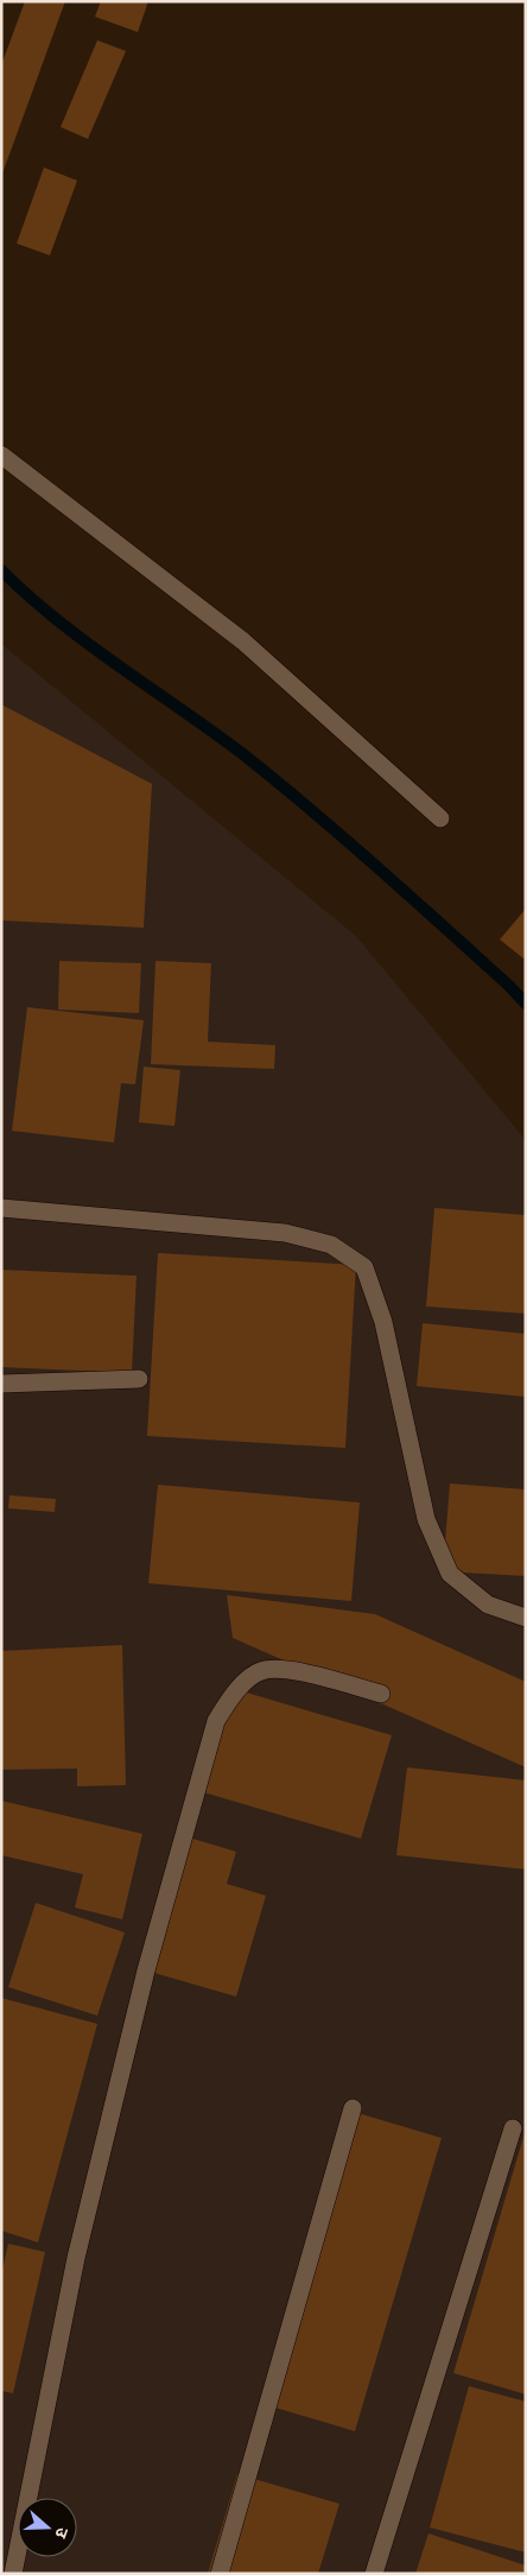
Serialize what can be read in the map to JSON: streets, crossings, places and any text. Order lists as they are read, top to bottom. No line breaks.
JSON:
{"north":"right"}
